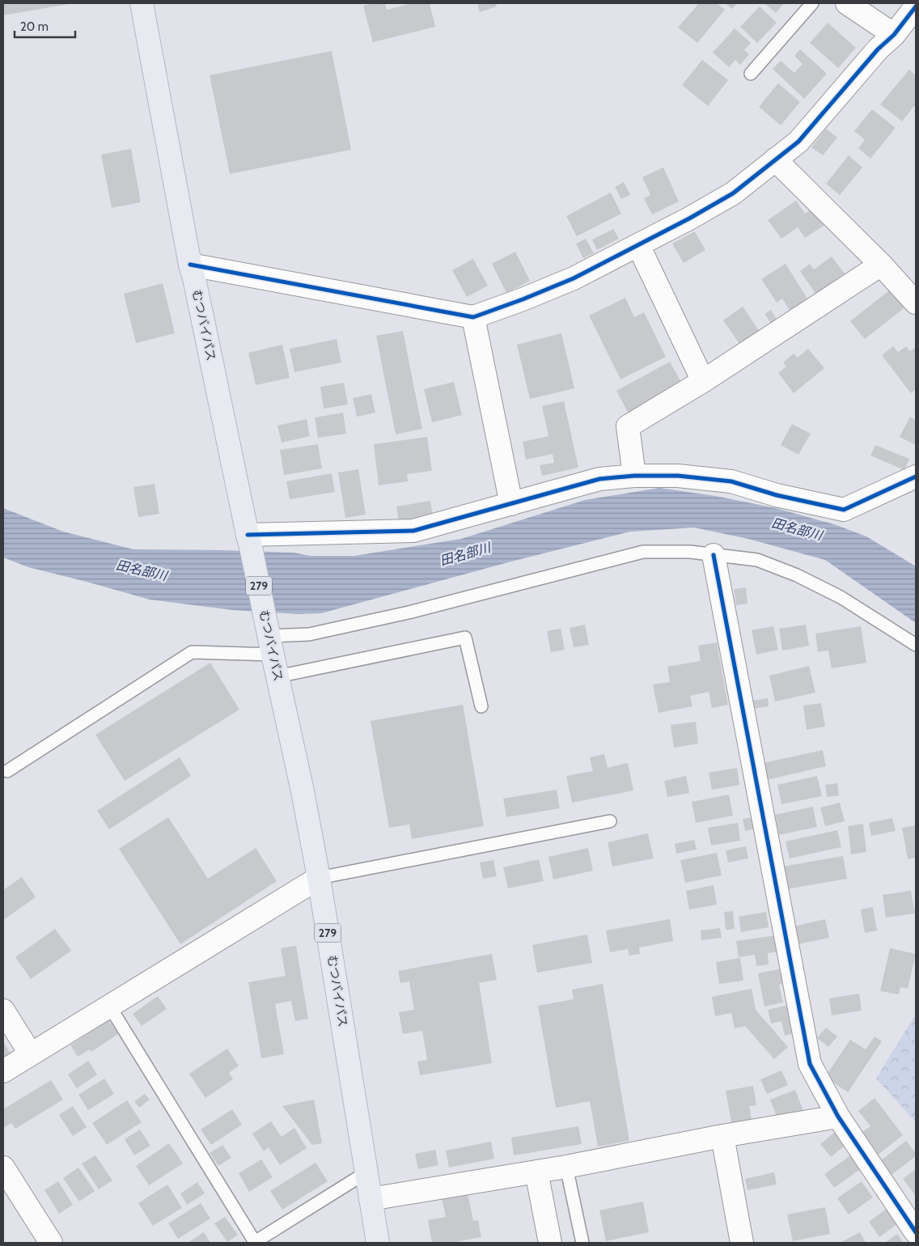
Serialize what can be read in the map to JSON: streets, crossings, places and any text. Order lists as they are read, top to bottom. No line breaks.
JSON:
{"streets":{"highway":["むつバイパス","279"]},"water":["田名部川"],"scale_bar":"20 m"}
